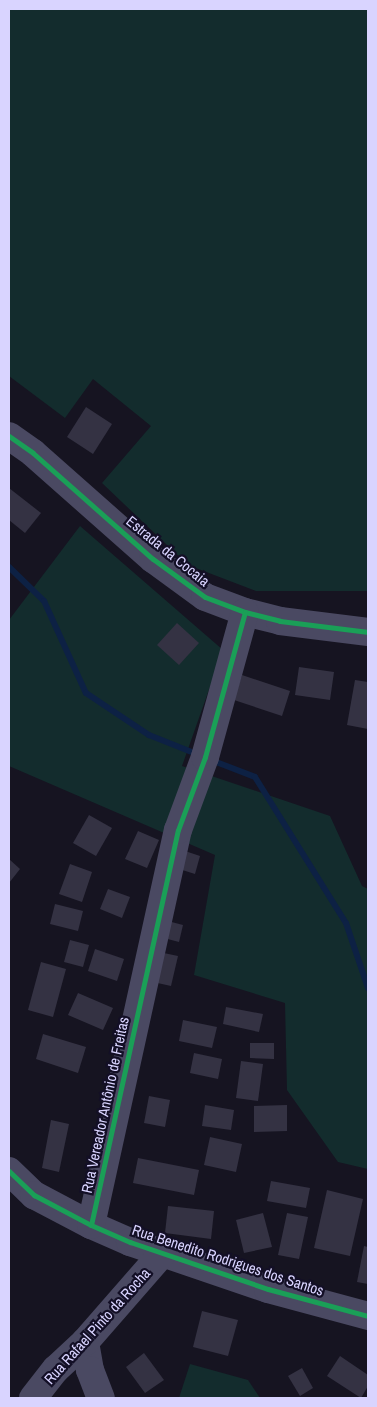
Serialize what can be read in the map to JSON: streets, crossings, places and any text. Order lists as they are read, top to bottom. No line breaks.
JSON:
{"streets":{"street":["Estrada da Cocaia","Rua Vereador Antônio de Freitas","Rua Benedito Rodrigues dos Santos","Rua Rafael Pinto da Rocha"]},"crossings":[["Estrada da Cocaia","Rua Vereador Antônio de Freitas"],["Rua Vereador Antônio de Freitas","Rua Benedito Rodrigues dos Santos"],["Rua Benedito Rodrigues dos Santos","Rua Rafael Pinto da Rocha"]]}
